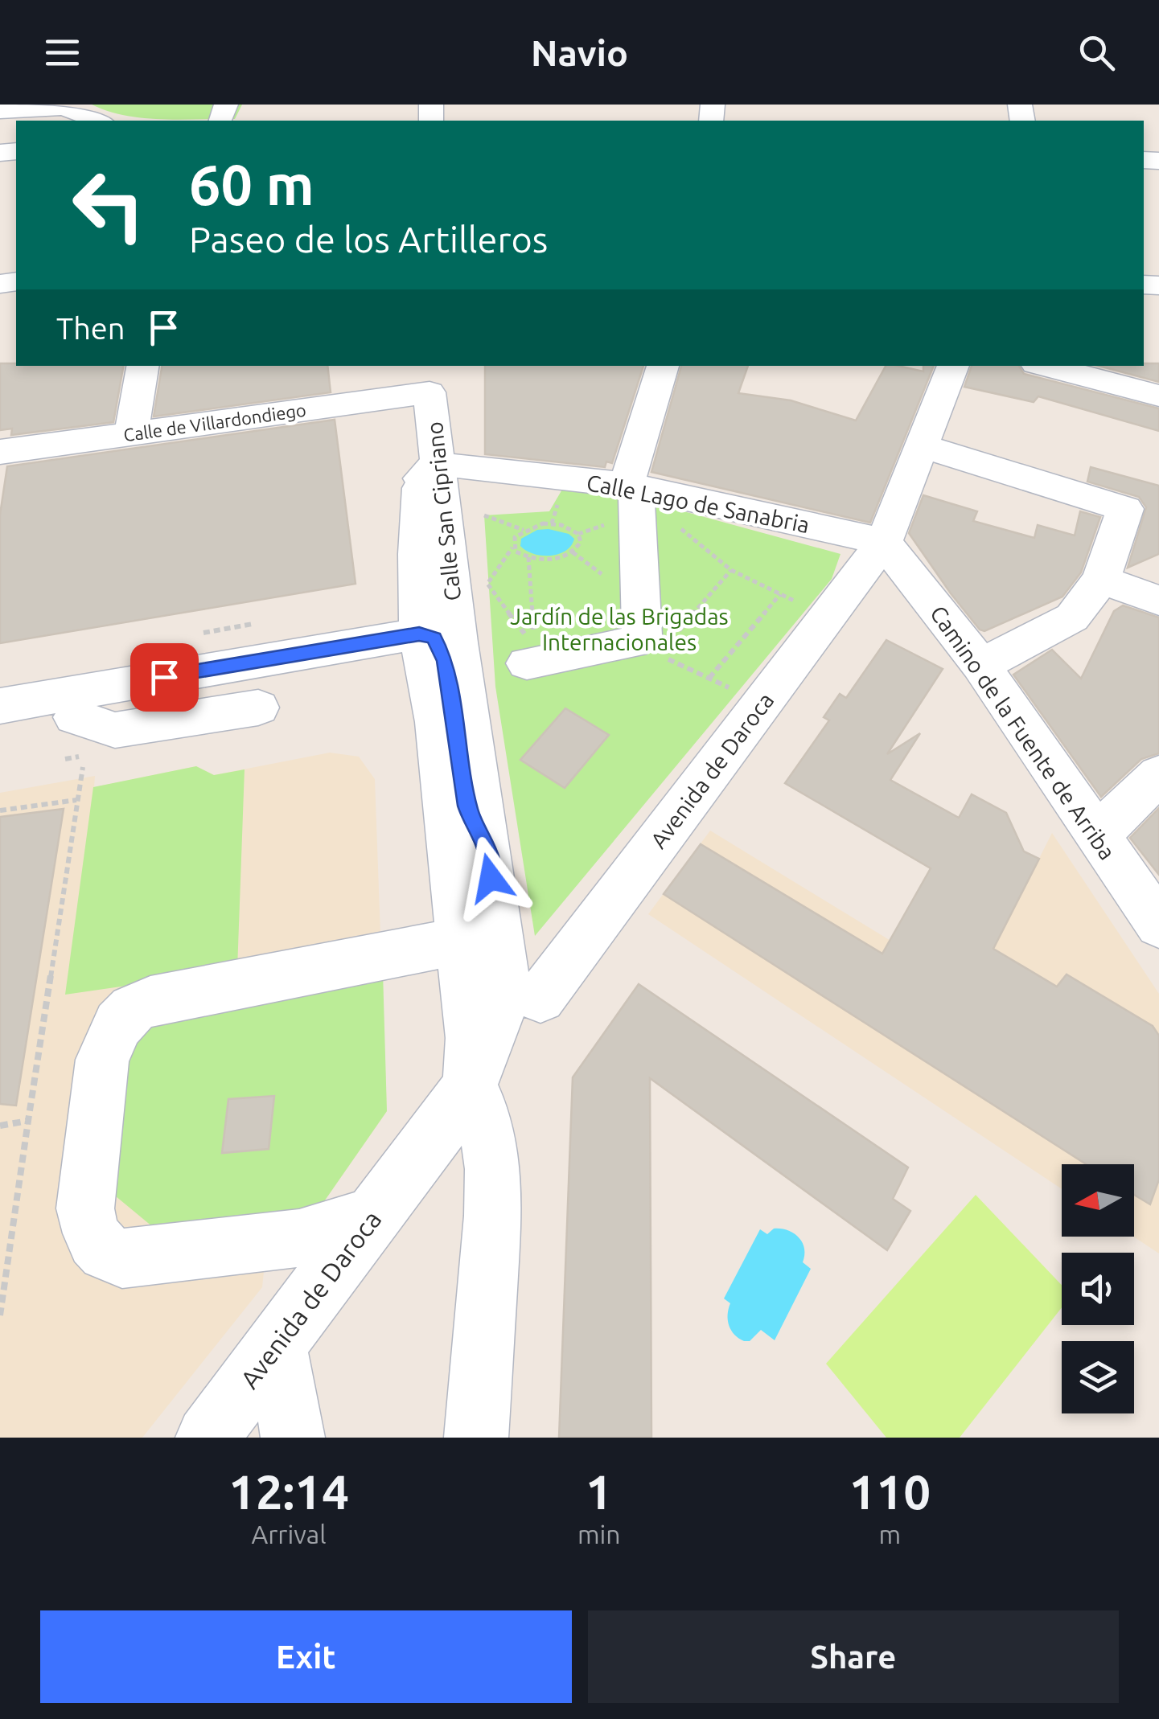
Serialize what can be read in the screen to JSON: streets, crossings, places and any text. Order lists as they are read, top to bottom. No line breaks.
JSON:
{"streets":{"street":["Calle de Villardondiego","Calle Lago de Sanabria","Calle San Cipriano","Camino de la Fuente de Arriba","Avenida de Daroca"]},"crossings":[["Calle de Villardondiego","Calle San Cipriano"],["Calle Lago de Sanabria","Calle San Cipriano"],["Calle Lago de Sanabria","Camino de la Fuente de Arriba"],["Calle Lago de Sanabria","Avenida de Daroca"],["Calle San Cipriano","Avenida de Daroca"],["Camino de la Fuente de Arriba","Avenida de Daroca"]],"parks":["Jardín de las Brigadas Internacionales"],"north":"left","page":{"header":"Navio","turn":["60 m","Paseo de los Artilleros"],"then":"Then","eta":["12:14","Arrival","1","min","110","m"],"buttons":["Exit","Share"]}}
